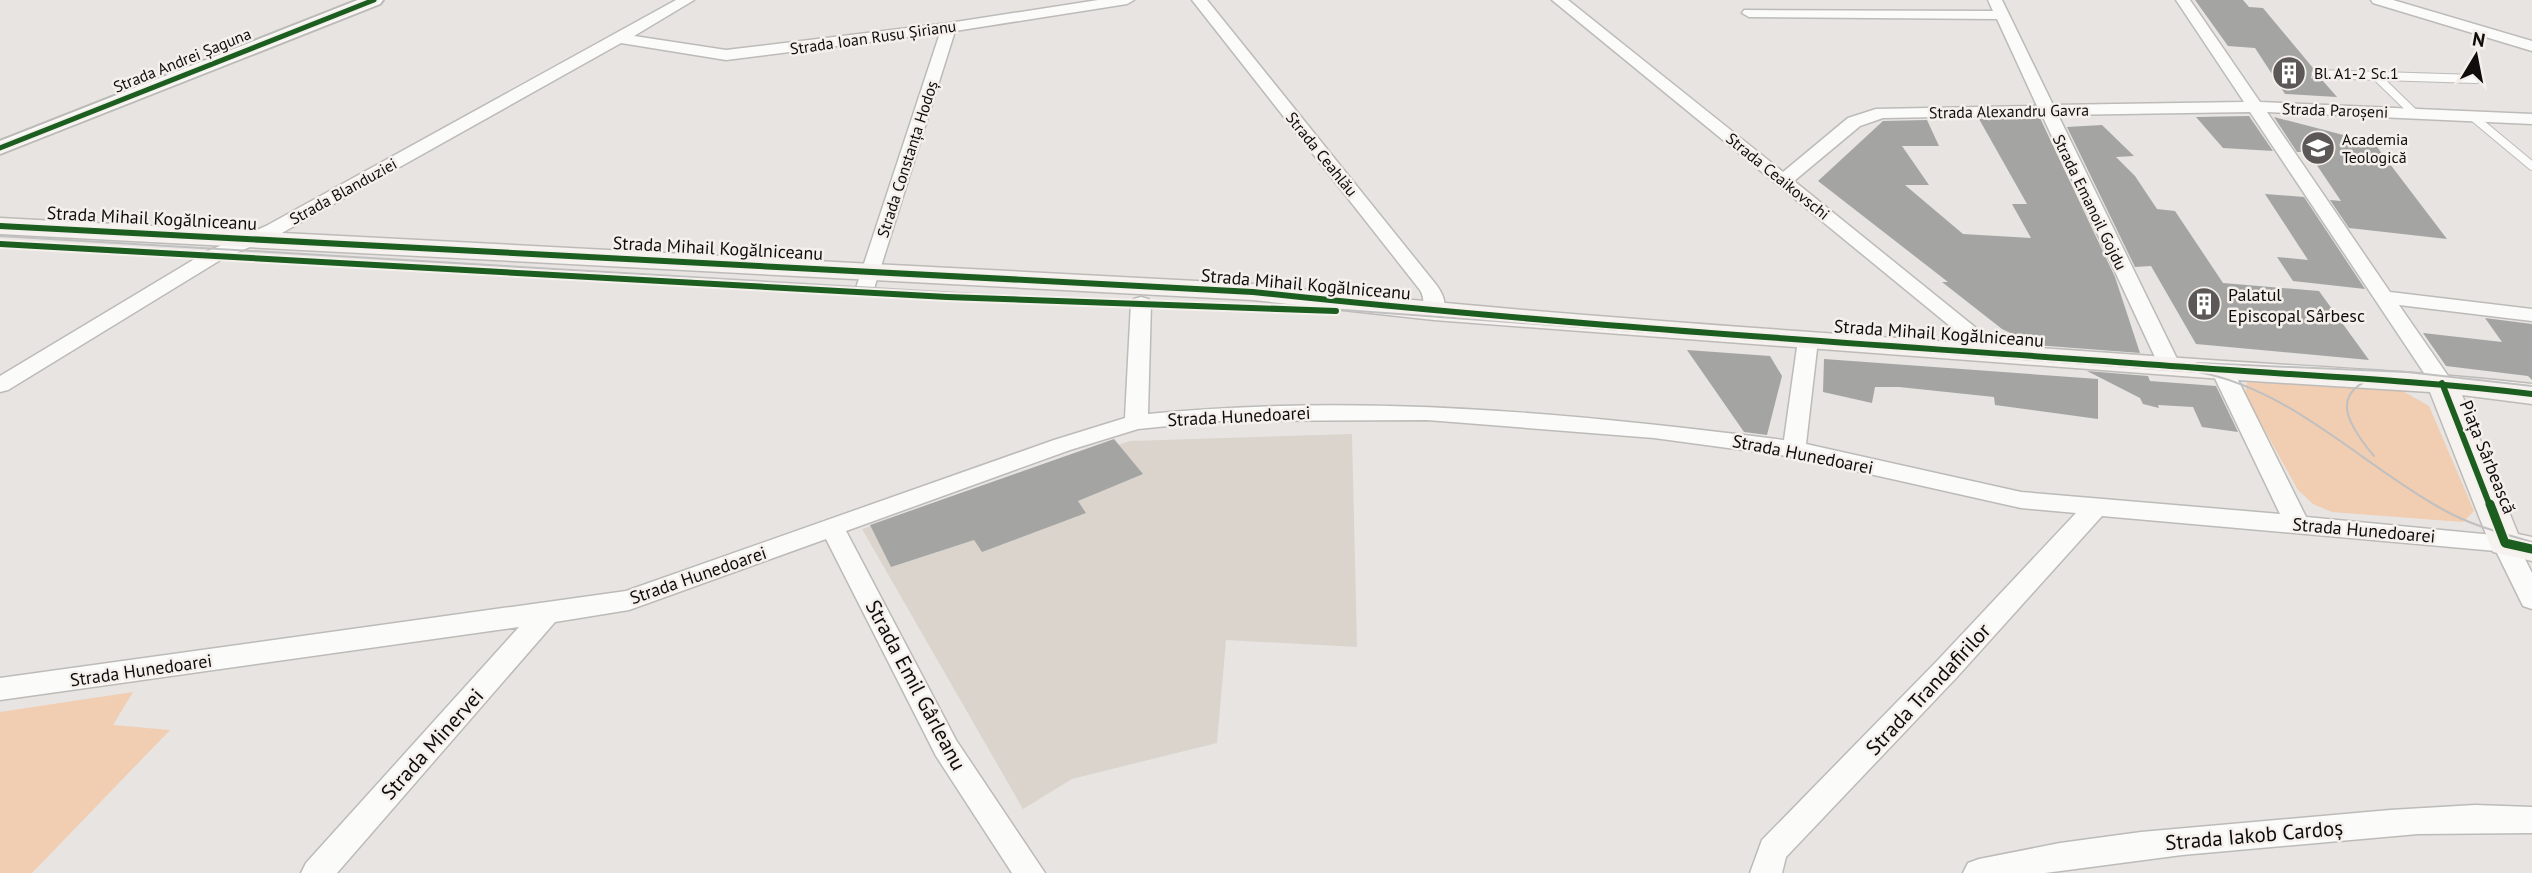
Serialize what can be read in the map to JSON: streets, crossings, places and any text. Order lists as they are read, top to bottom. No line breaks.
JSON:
{"streets":{"main road":["Strada Mihail Kogălniceanu","Piața Sârbească"],"street":["Strada Ioan Rusu Șirianu","Strada Andrei Șaguna","Strada Paroșeni","Strada Alexandru Gavra","Strada Ceahlău","Strada Constanța Hodoș","Strada Ceaikovschi","Strada Blanduziei","Strada Emanoil Gojdu","Strada Hunedoarei","Strada Emil Gârleanu","Strada Trandafirilor","Strada Minervei","Strada Iakob Cardoș"]},"crossings":[["Strada Ioan Rusu Șirianu","Strada Constanța Hodoș"],["Strada Ioan Rusu Șirianu","Strada Blanduziei"],["Strada Paroșeni","Strada Alexandru Gavra"],["Strada Alexandru Gavra","Strada Ceaikovschi"],["Strada Alexandru Gavra","Strada Emanoil Gojdu"],["Strada Ceahlău","Strada Mihail Kogălniceanu"],["Strada Constanța Hodoș","Strada Mihail Kogălniceanu"],["Strada Ceaikovschi","Strada Mihail Kogălniceanu"],["Strada Blanduziei","Strada Mihail Kogălniceanu"],["Strada Emanoil Gojdu","Strada Mihail Kogălniceanu"],["Strada Mihail Kogălniceanu","Piața Sârbească"],["Strada Hunedoarei","Piața Sârbească"],["Strada Hunedoarei","Strada Emil Gârleanu"],["Strada Hunedoarei","Strada Trandafirilor"],["Strada Hunedoarei","Strada Minervei"]],"places":{"building":["Bl. A1-2 Sc.1","Palatul Episcopal Sârbesc"],"school or university":["Academia Teologică"]},"north":"top"}
